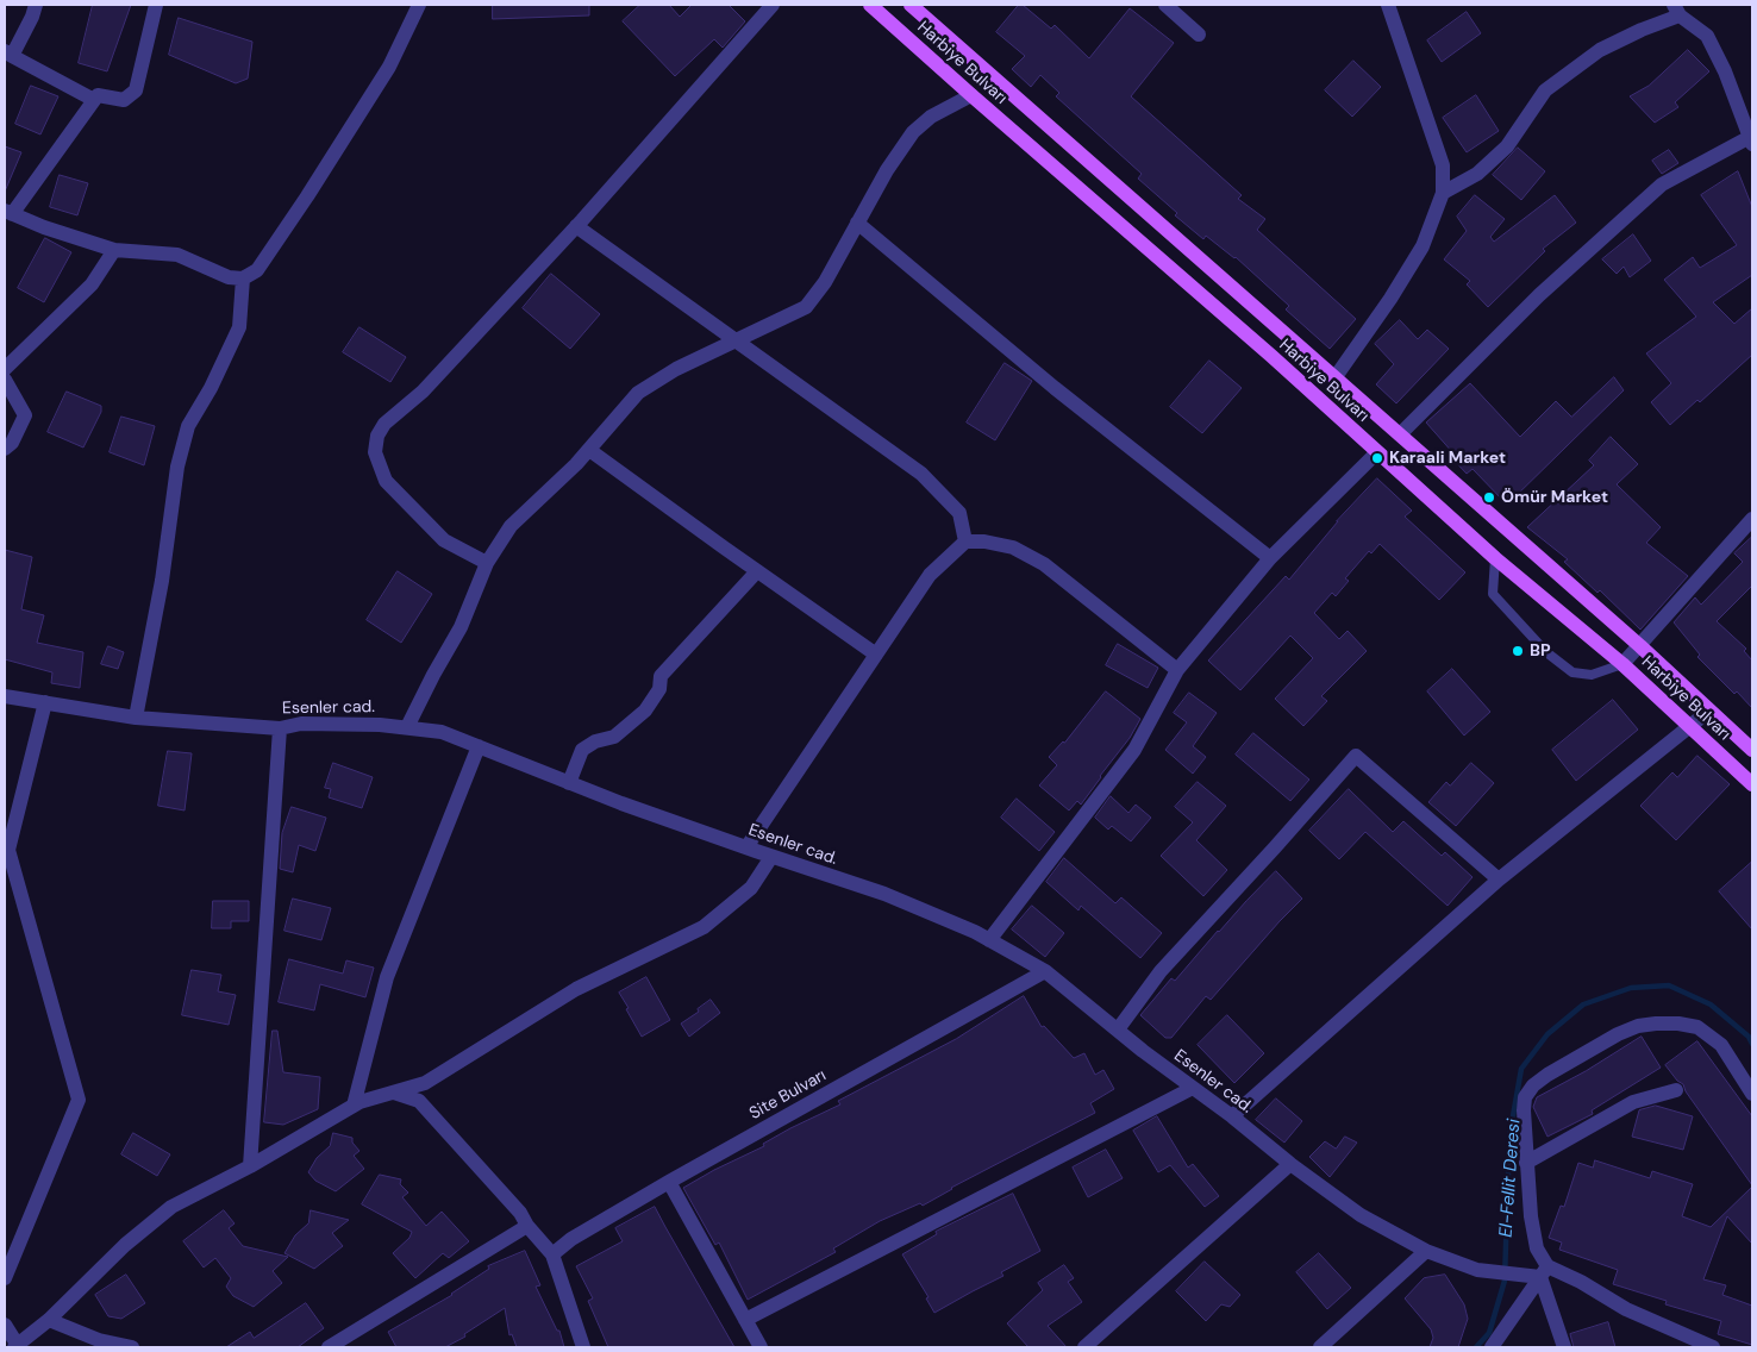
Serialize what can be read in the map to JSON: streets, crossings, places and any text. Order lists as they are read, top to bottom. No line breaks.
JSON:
{"streets":{"main road":["Harbiye Bulvarı"],"street":["Esenler cad.","Site Bulvarı"]},"crossings":[["Esenler cad.","Site Bulvarı"]],"water":["El-Fellit Deresi"],"places":["Karaali Market","Ömür Market","BP"]}
